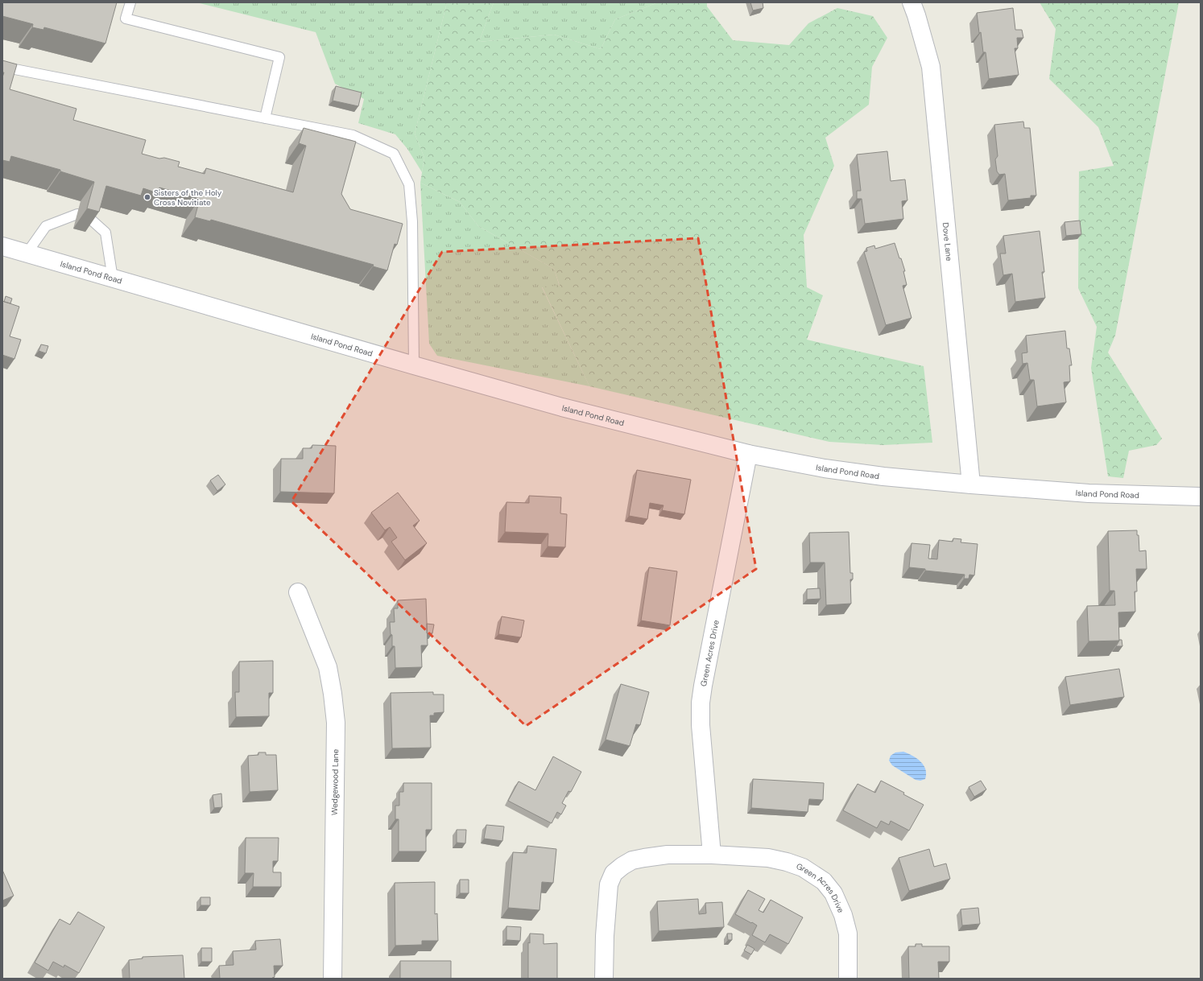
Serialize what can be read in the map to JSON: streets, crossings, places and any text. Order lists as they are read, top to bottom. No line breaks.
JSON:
{"streets":{"street":["Dove Lane","Island Pond Road","Green Acres Drive","Wedgewood Lane"]},"crossings":[["Dove Lane","Island Pond Road"],["Island Pond Road","Green Acres Drive"]],"places":["Sisters of the Holy Cross Novitiate"]}
